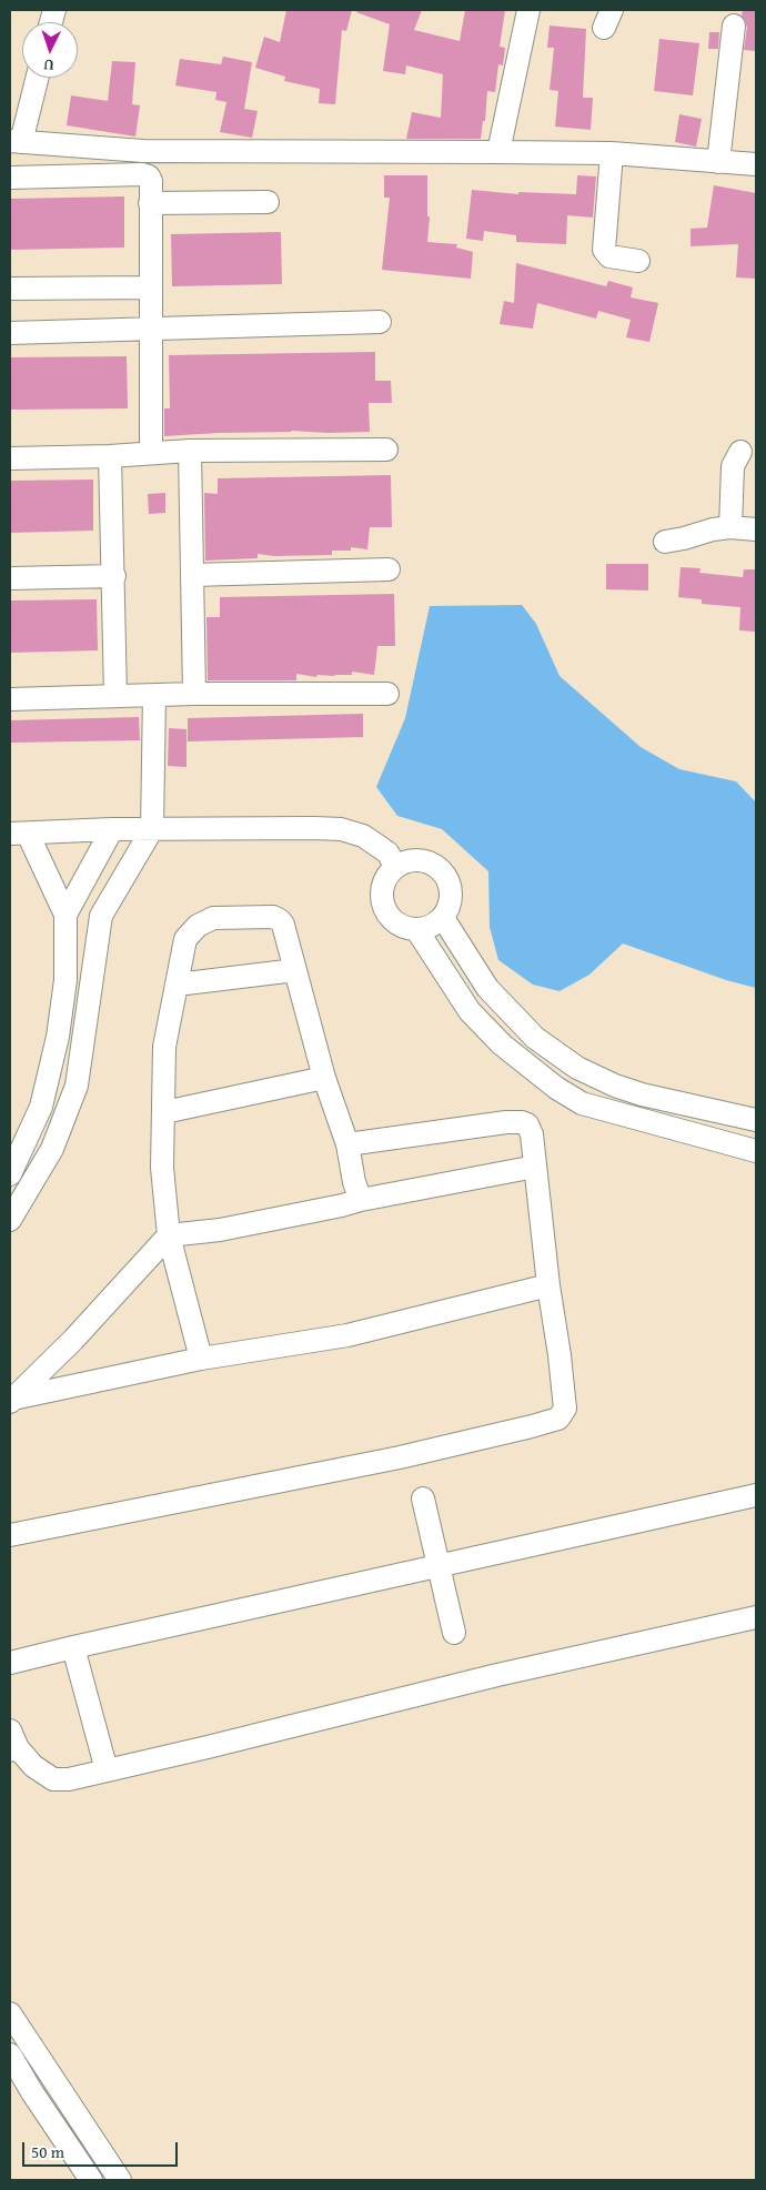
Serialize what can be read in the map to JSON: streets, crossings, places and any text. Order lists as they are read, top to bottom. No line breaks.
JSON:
{"scale_bar":"50 m","north":"bottom"}
